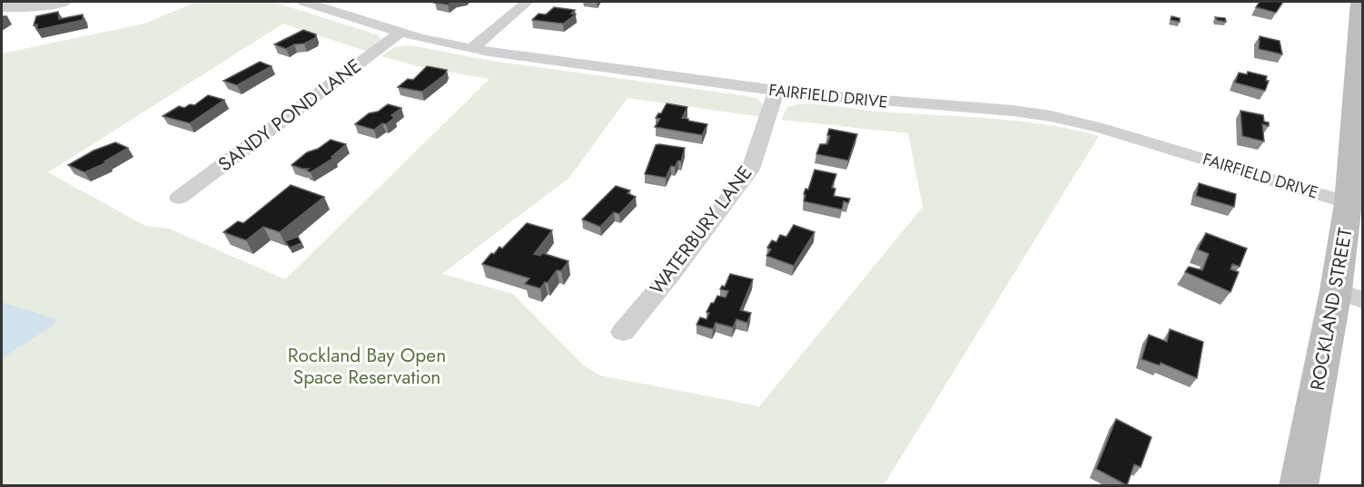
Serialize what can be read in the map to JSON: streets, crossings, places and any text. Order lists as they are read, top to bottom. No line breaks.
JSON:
{"streets":{"street":["FAIRFIELD DRIVE","SANDY POND LANE","WATERBURY LANE","ROCKLAND STREET"]},"crossings":[["FAIRFIELD DRIVE","SANDY POND LANE"],["FAIRFIELD DRIVE","WATERBURY LANE"],["FAIRFIELD DRIVE","ROCKLAND STREET"]],"parks":["Rockland Bay Open Space Reservation"]}
